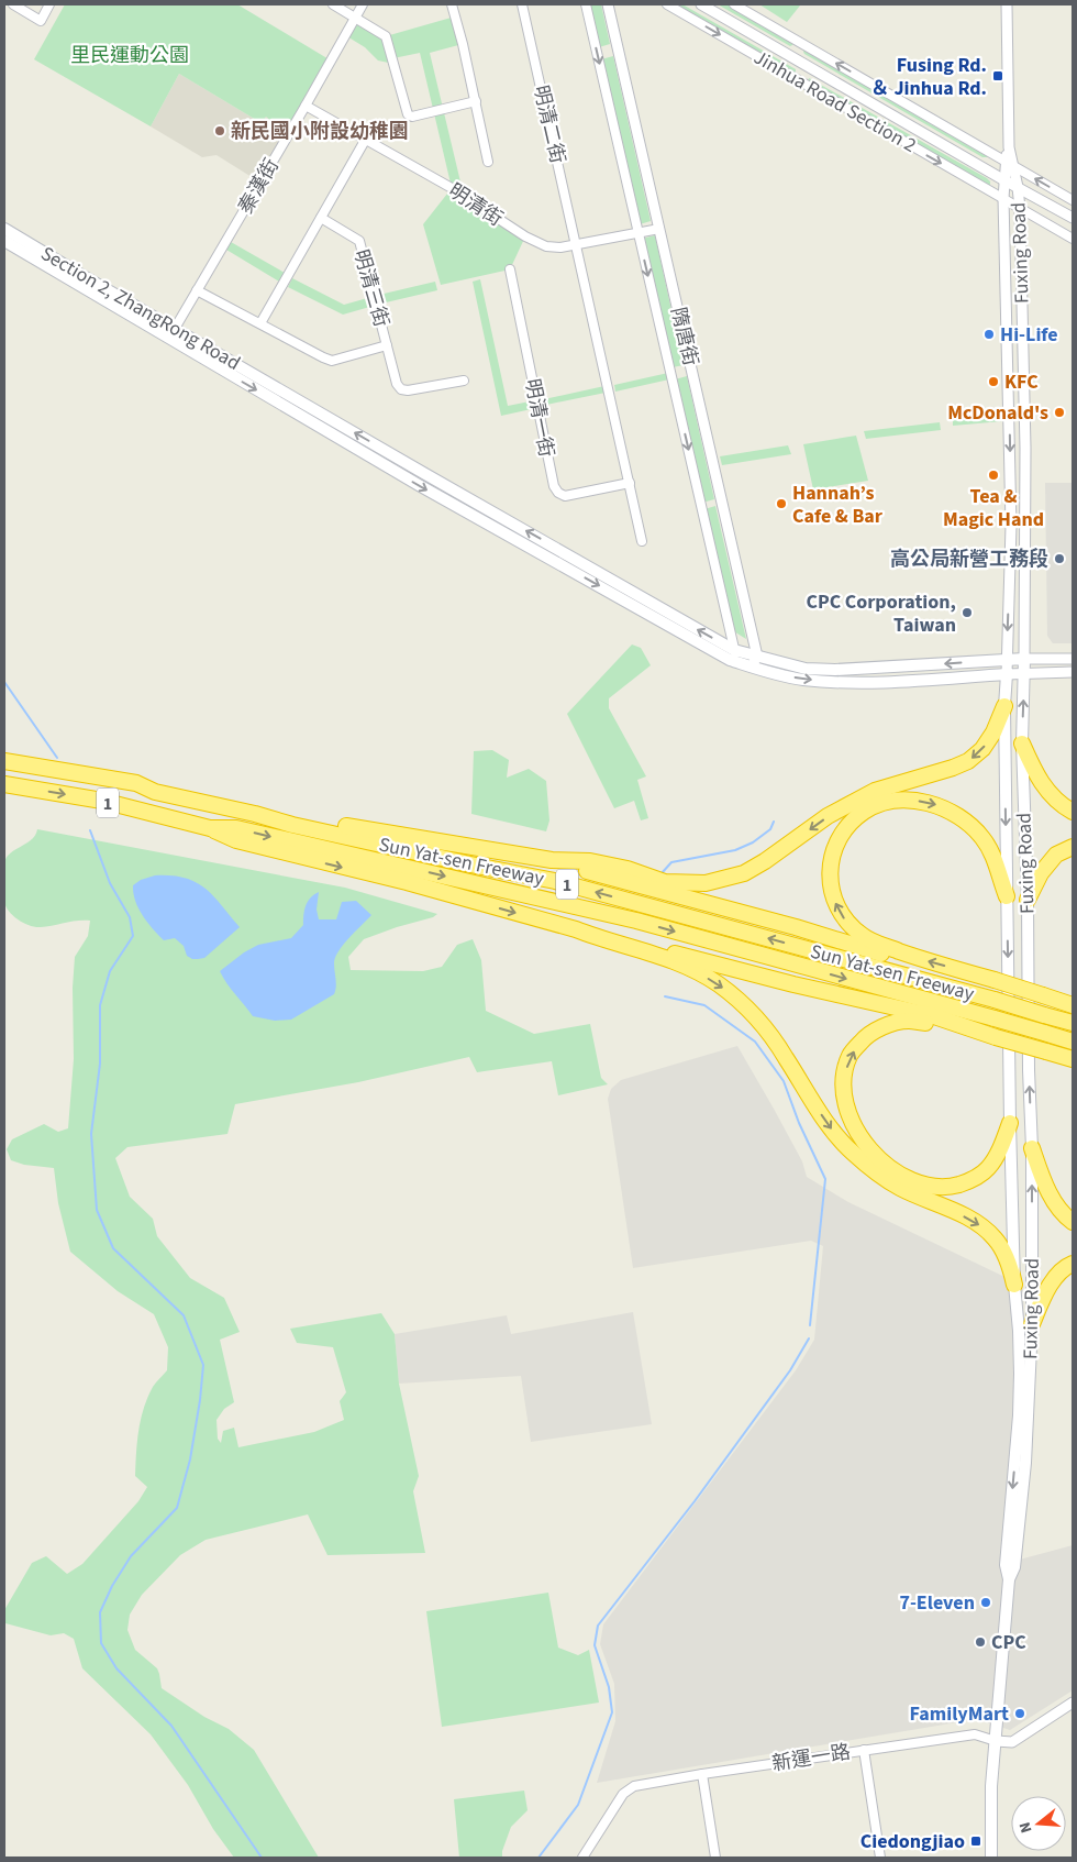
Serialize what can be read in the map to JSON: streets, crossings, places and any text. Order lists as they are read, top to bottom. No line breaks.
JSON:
{"streets":{"highway":["1","Sun Yat-sen Freeway"],"main road":["Fuxing Road","Section 2, ZhangRong Road"],"street":["Jinhua Road Section 2","明清二街","秦漢街","明清街","明清三街","隋唐街","明清一街","新運一路"]},"crossings":[["Jinhua Road Section 2","Fuxing Road"],["明清二街","明清街"],["秦漢街","明清街"],["秦漢街","明清三街"],["秦漢街","Section 2, ZhangRong Road"],["明清街","隋唐街"],["Fuxing Road","Section 2, ZhangRong Road"],["Fuxing Road","新運一路"],["Section 2, ZhangRong Road","隋唐街"]],"parks":["里民運動公園"],"places":{"transit":["Fusing Rd. ＆ Jinhua Rd.","Ciedongjiao"],"other":["新民國小附設幼稚園","Hi-Life","KFC","McDonald's","Tea & Magic Hand","Hannah’s Cafe & Bar","高公局新營工務段","CPC Corporation, Taiwan","7-Eleven","CPC","FamilyMart"]},"north":"left"}
